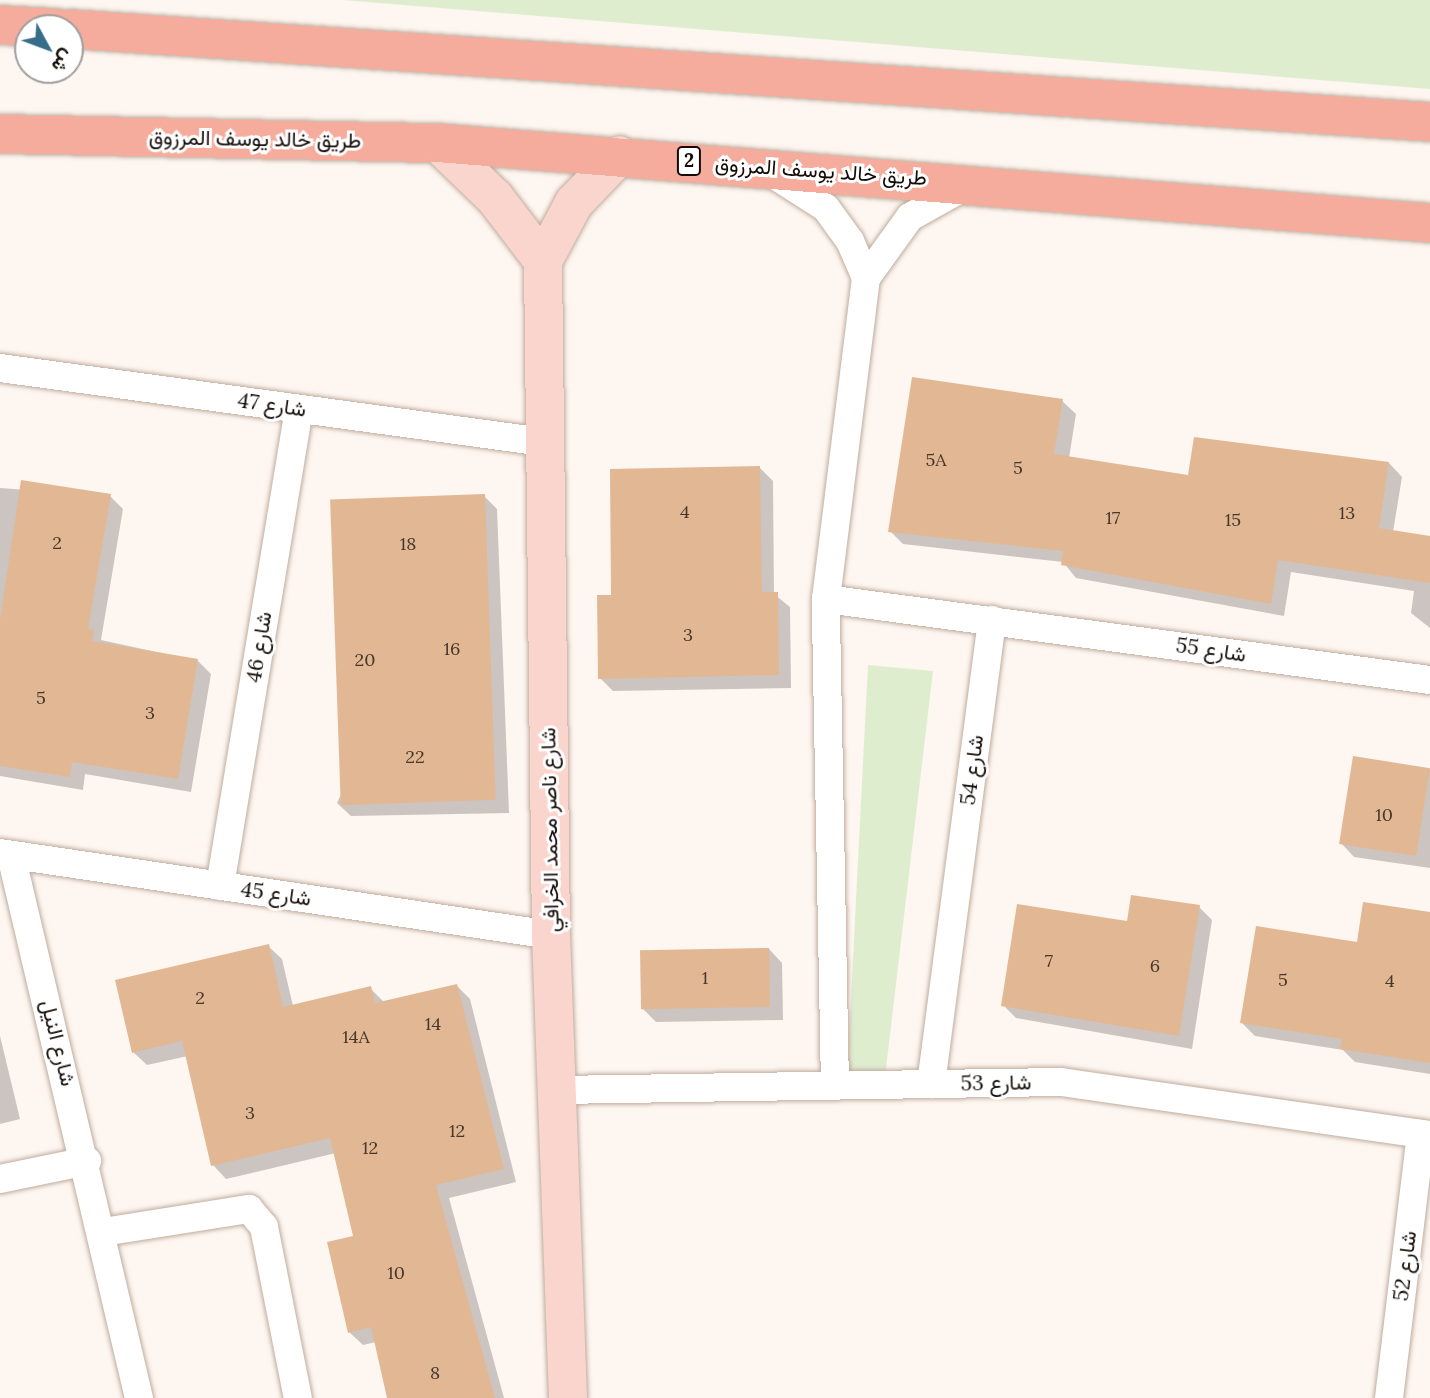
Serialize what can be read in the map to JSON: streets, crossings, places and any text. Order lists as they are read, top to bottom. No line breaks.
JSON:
{"streets":{"main road":["طريق خالد يوسف المرزوق","2"],"street":["شارع 47","شارع 46","شارع 55","شارع 54","شارع ناصر محمد الخرافي","شارع 45","شارع النيل","شارع 53","شارع 52"]},"crossings":[["طريق خالد يوسف المرزوق","شارع ناصر محمد الخرافي"],["شارع 47","شارع 46"],["شارع 47","شارع ناصر محمد الخرافي"],["شارع 46","شارع 45"],["شارع 55","شارع 54"],["شارع 54","شارع 53"],["شارع ناصر محمد الخرافي","شارع 45"],["شارع ناصر محمد الخرافي","شارع 53"],["شارع 45","شارع النيل"],["شارع 53","شارع 52"]],"house_numbers":["5A","5","4","13","17","15","2","18","3","16","20","5","3","22","10","7","6","1","5","4","2","14","14A","3","12","12","10","8"],"north":"bottom right"}
